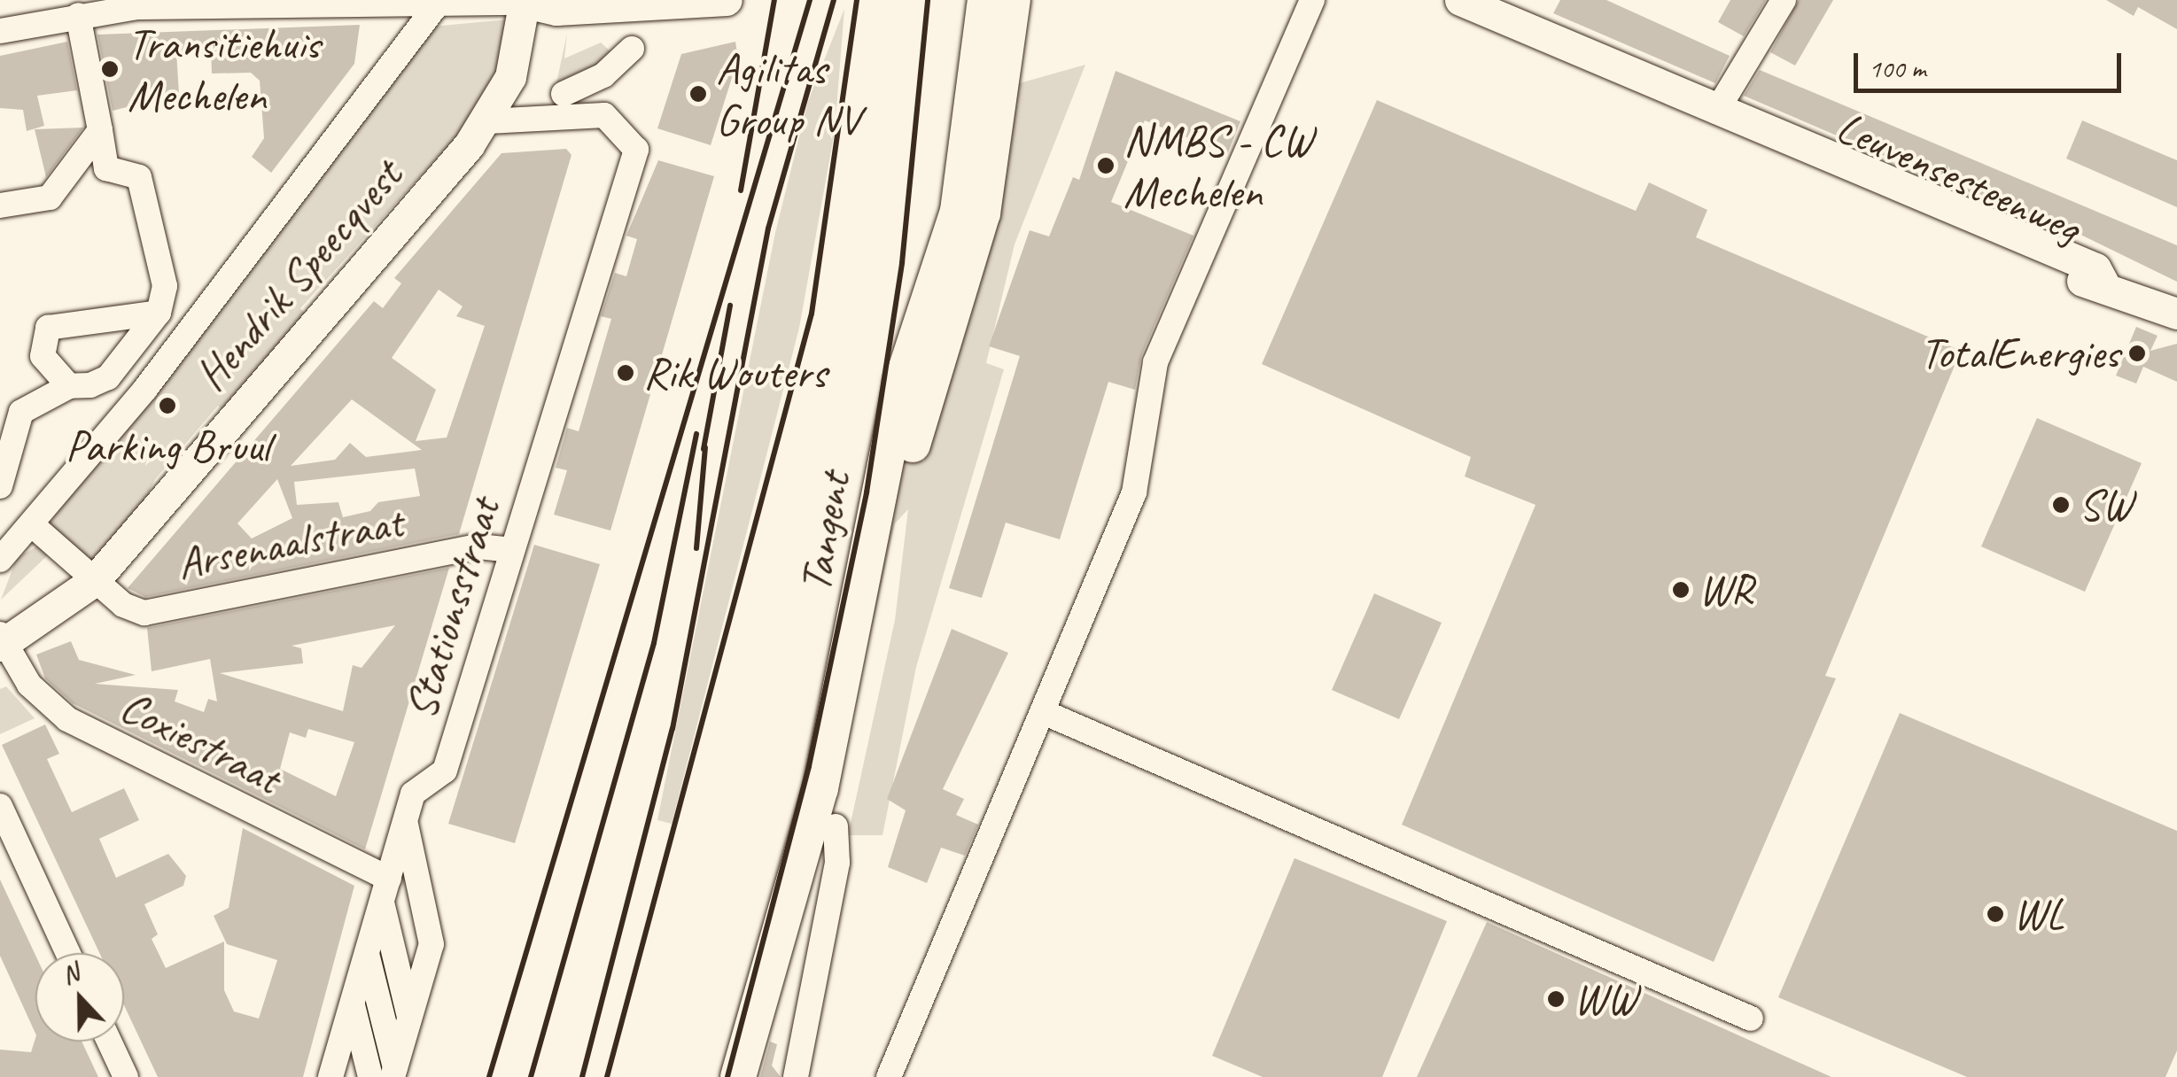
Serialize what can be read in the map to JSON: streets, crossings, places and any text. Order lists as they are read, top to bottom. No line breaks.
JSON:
{"streets":{"highway":["Tangent"],"main road":["Leuvensesteenweg","Hendrik Speecqvest"],"street":["Arsenaalstraat","Stationsstraat","Coxiestraat"]},"crossings":[["Hendrik Speecqvest","Arsenaalstraat"],["Hendrik Speecqvest","Stationsstraat"],["Hendrik Speecqvest","Coxiestraat"],["Arsenaalstraat","Stationsstraat"],["Stationsstraat","Coxiestraat"]],"places":["Transitiehuis Mechelen","Agilitas Group NV","NMBS - CW Mechelen","TotalEnergies","Rik Wouters","Parking Bruul","SW","WR","WL","WW"],"scale_bar":"100 m","north":"top"}
